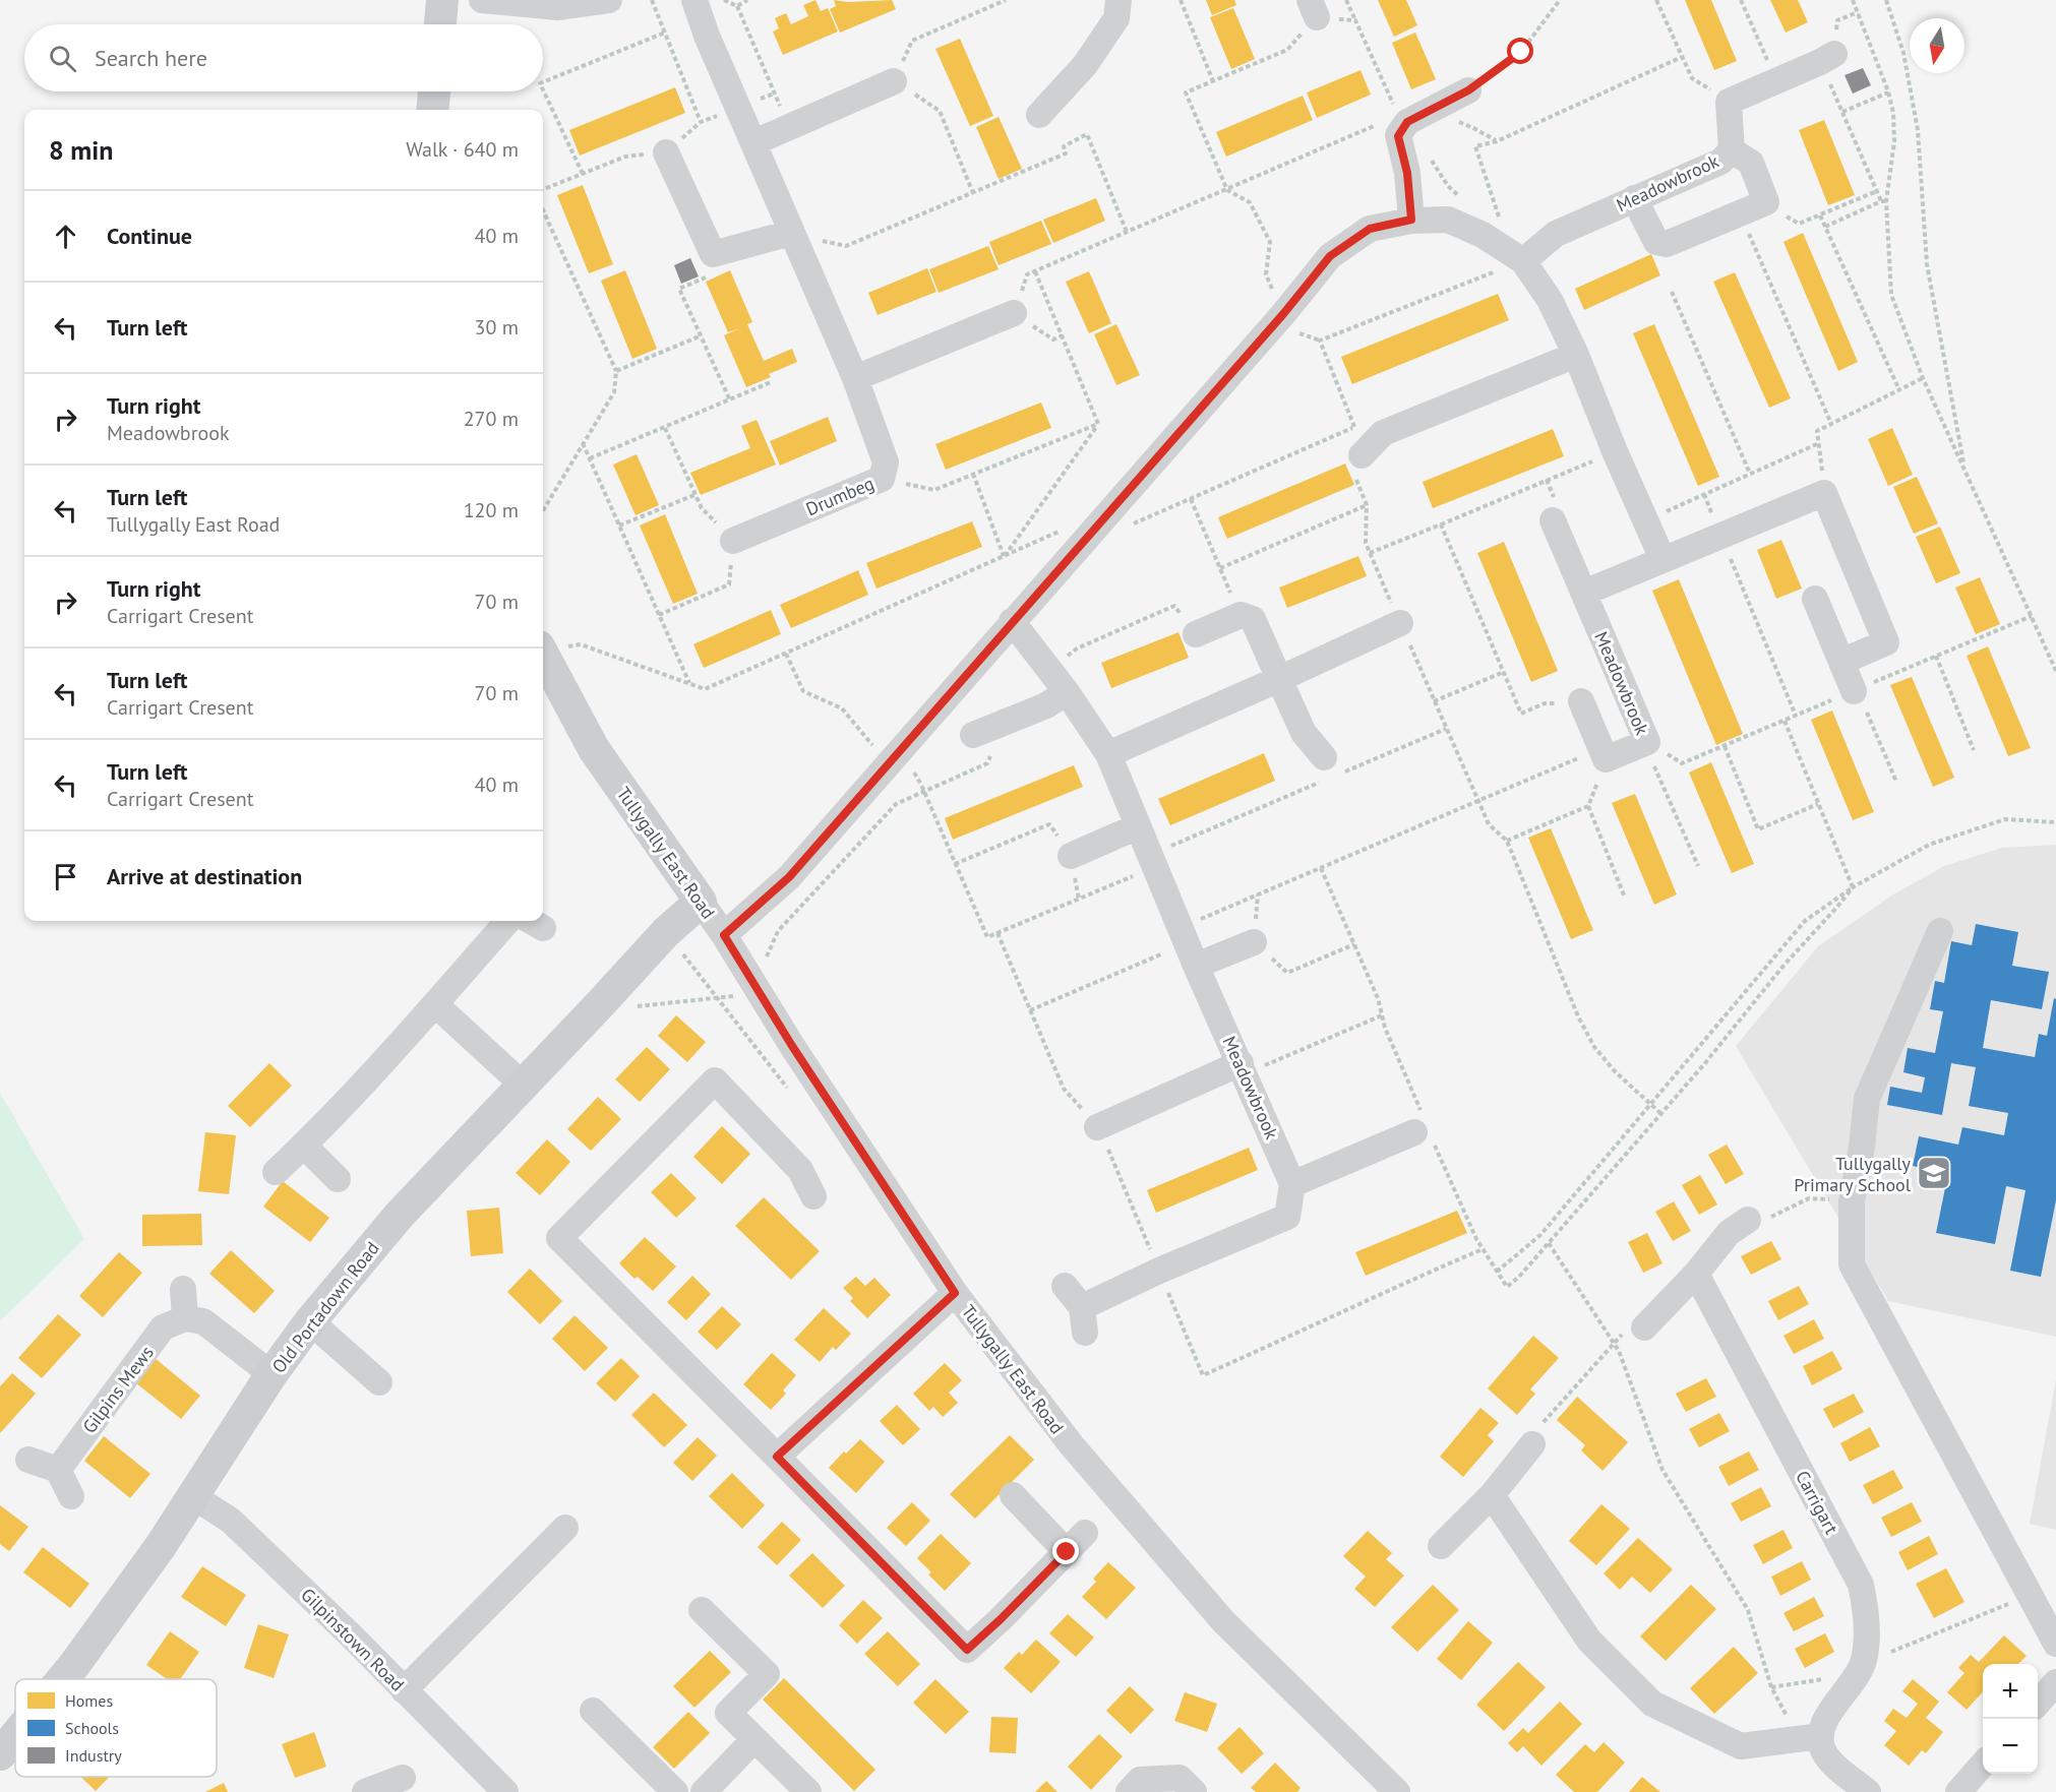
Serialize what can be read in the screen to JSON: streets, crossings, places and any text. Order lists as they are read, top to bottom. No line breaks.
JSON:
{"streets":{"main road":["Tullygally East Road","Old Portadown Road"],"street":["Meadowbrook","Drumbeg","Gilpins Mews","Carrigart","Gilpinstown Road"]},"crossings":[["Tullygally East Road","Old Portadown Road"],["Old Portadown Road","Gilpinstown Road"]],"places":{"school or university":["Tullygally Primary School"]},"legend":["Homes","Schools","Industry"],"north":"bottom","page":{"search":"Search here","heading":["8 min","Walk · 640 m"],"list":[["Continue","40 m"],["Turn left","30 m"],["Turn right","Meadowbrook","270 m"],["Turn left","Tullygally East Road","120 m"],["Turn right","Carrigart Cresent","70 m"],["Turn left","Carrigart Cresent","70 m"],["Turn left","Carrigart Cresent","40 m"],"Arrive at destination"],"map_buttons":["+","−"]}}
